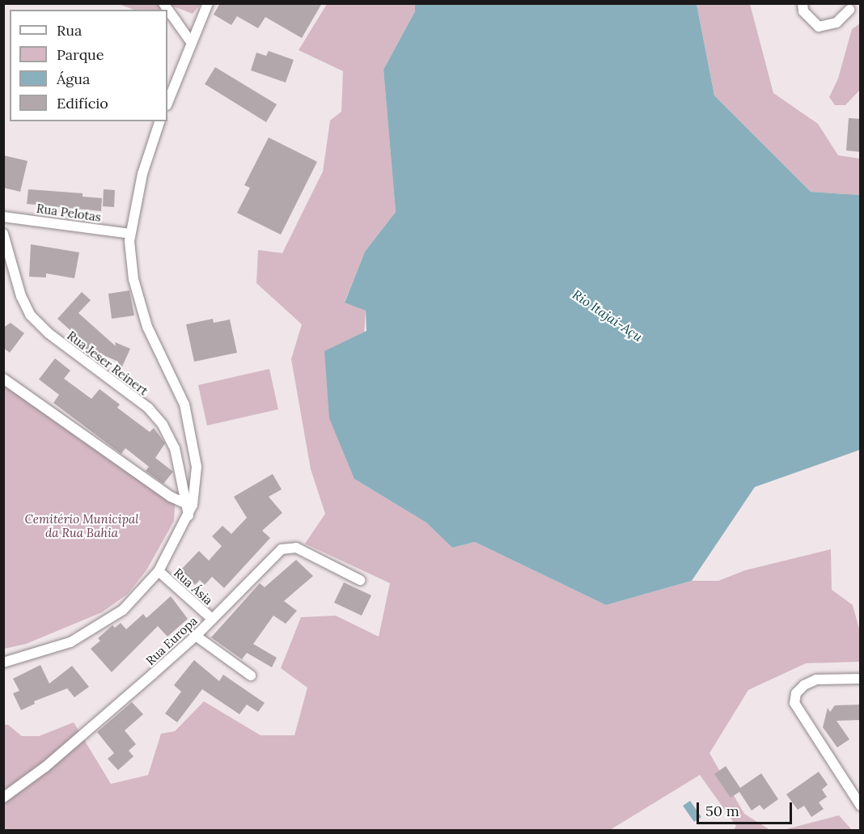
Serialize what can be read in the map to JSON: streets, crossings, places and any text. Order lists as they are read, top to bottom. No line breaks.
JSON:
{"streets":{"street":["Rua Pelotas","Rua Jeser Reinert","Rua Ásia","Rua Europa"]},"crossings":[["Rua Ásia","Rua Europa"]],"water":["Rio Itajaí-Açu"],"parks":["Cemitério Municipal da Rua Bahia"],"legend":["Rua","Parque","Água","Edifício"],"scale_bar":"50 m"}
